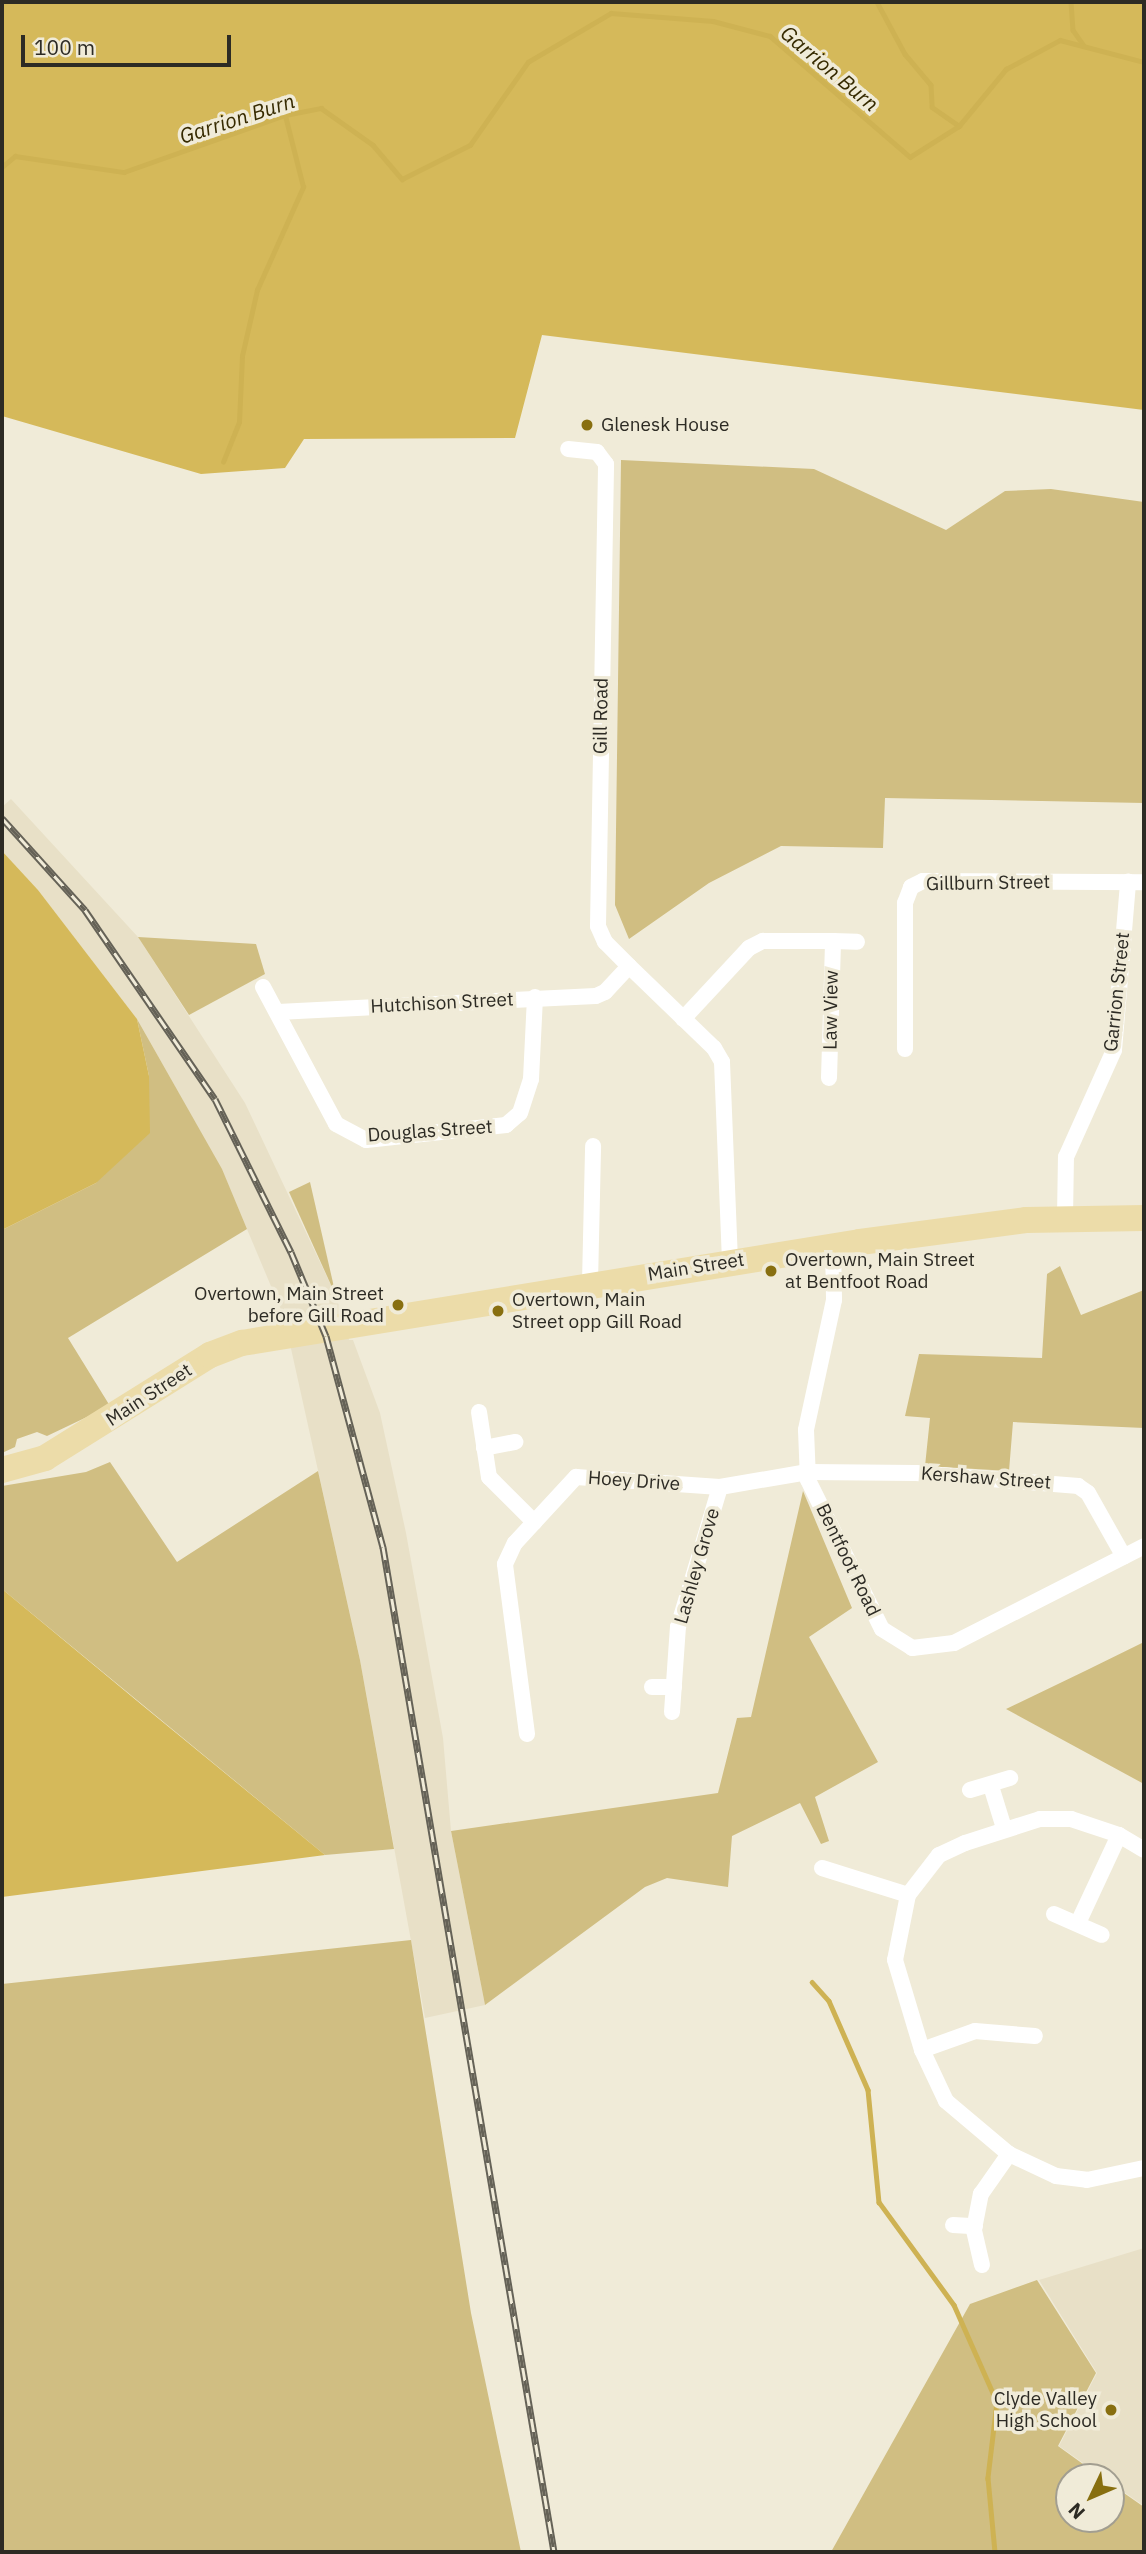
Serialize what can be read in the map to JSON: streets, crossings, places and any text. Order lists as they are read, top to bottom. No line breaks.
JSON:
{"streets":{"main road":["Main Street"],"street":["Gill Road","Gillburn Street","Garrion Street","Hutchison Street","Law View","Douglas Street","Kershaw Street","Hoey Drive","Bentfoot Road","Lashley Grove"]},"crossings":[["Gill Road","Hutchison Street"],["Gill Road","Law View"],["Gill Road","Main Street"],["Gillburn Street","Garrion Street"],["Garrion Street","Main Street"],["Hutchison Street","Douglas Street"],["Main Street","Bentfoot Road"],["Kershaw Street","Hoey Drive"],["Kershaw Street","Bentfoot Road"],["Hoey Drive","Bentfoot Road"],["Hoey Drive","Lashley Grove"]],"water":["Garrion Burn"],"places":["Glenesk House","Overtown, Main Street at Bentfoot Road","Overtown, Main Street before Gill Road","Overtown, Main Street opp Gill Road","Clyde Valley High School"],"scale_bar":"100 m","north":"bottom left"}
